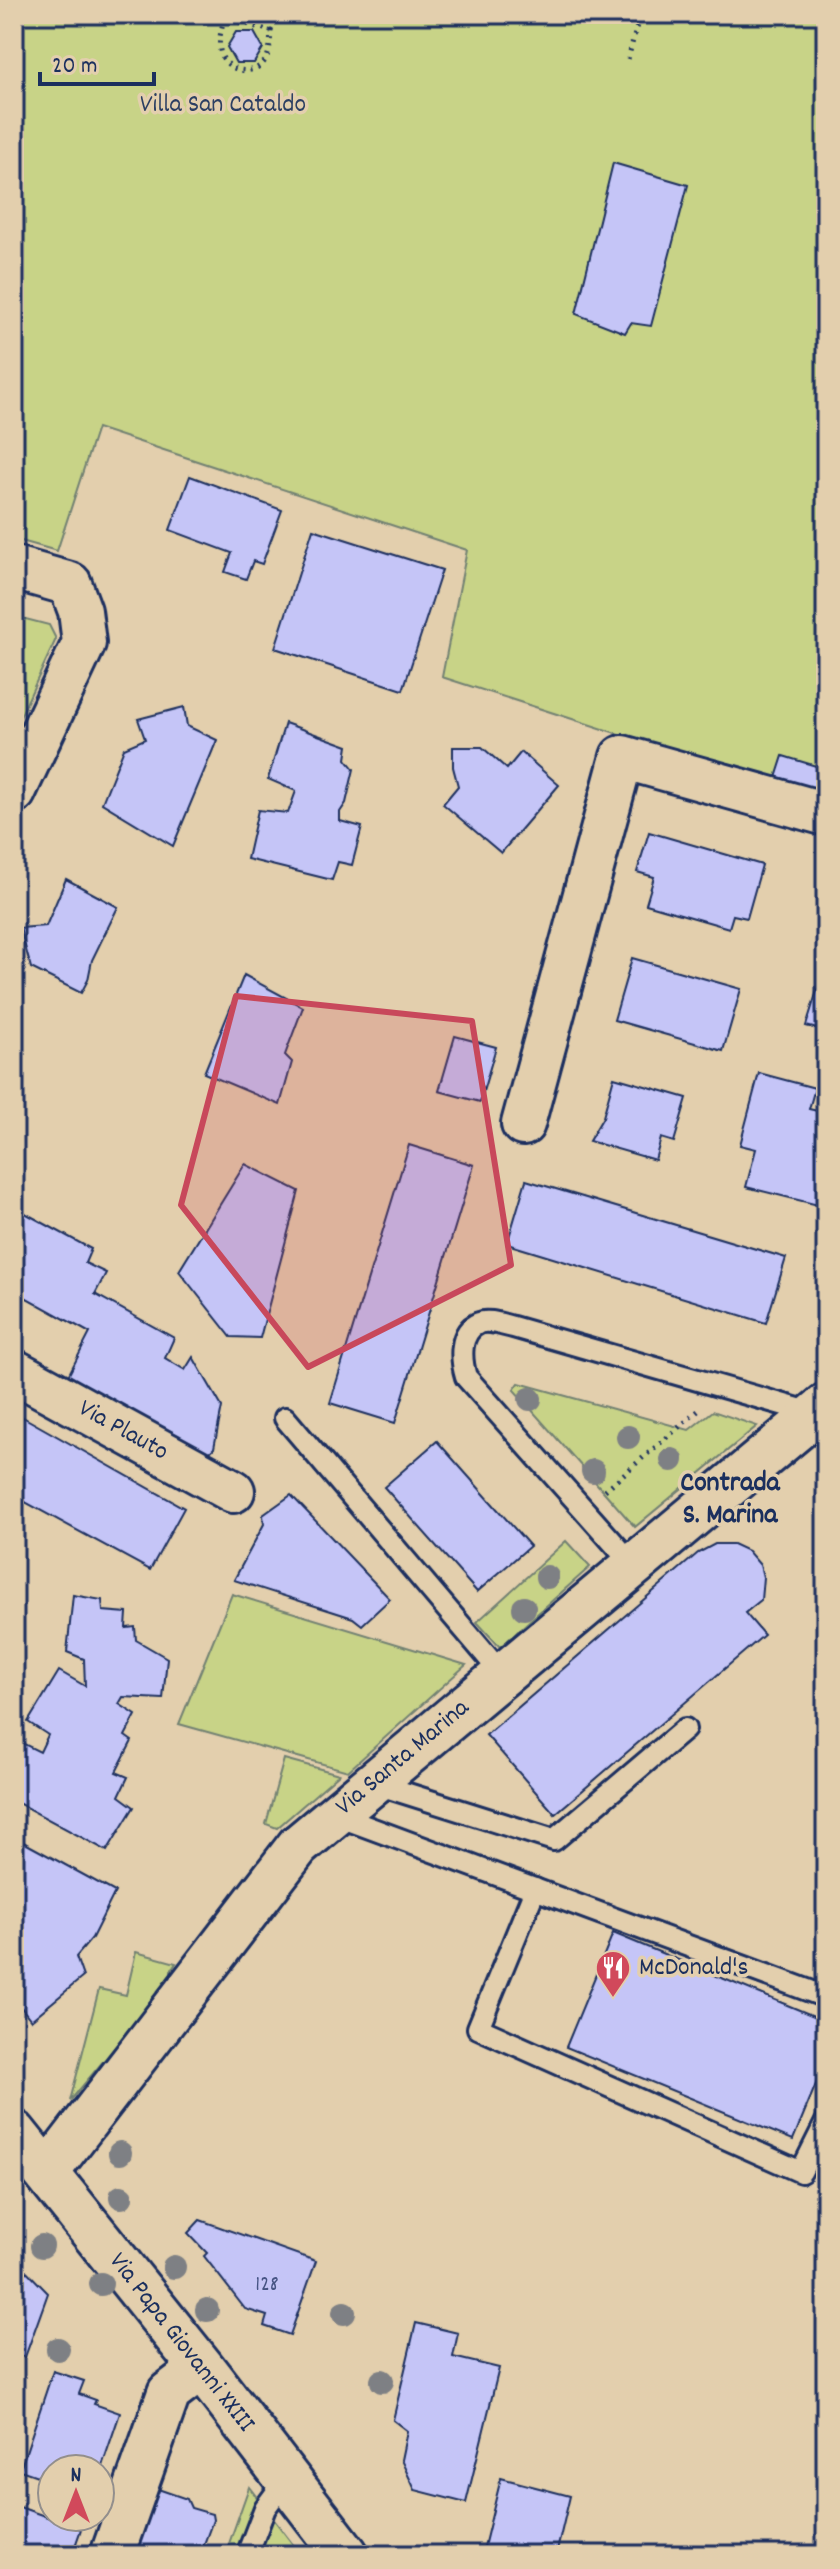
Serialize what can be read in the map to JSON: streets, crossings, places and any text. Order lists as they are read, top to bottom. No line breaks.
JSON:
{"streets":{"street":["Via Plauto","Via Santa Marina","Via Papa Giovanni XXIII"]},"crossings":[["Via Santa Marina","Via Papa Giovanni XXIII"]],"districts":["Contrada S. Marina"],"parks":["Villa San Cataldo"],"places":{"restaurant":["McDonald's"]},"house_numbers":["128"],"scale_bar":"20 m","north":"top"}
